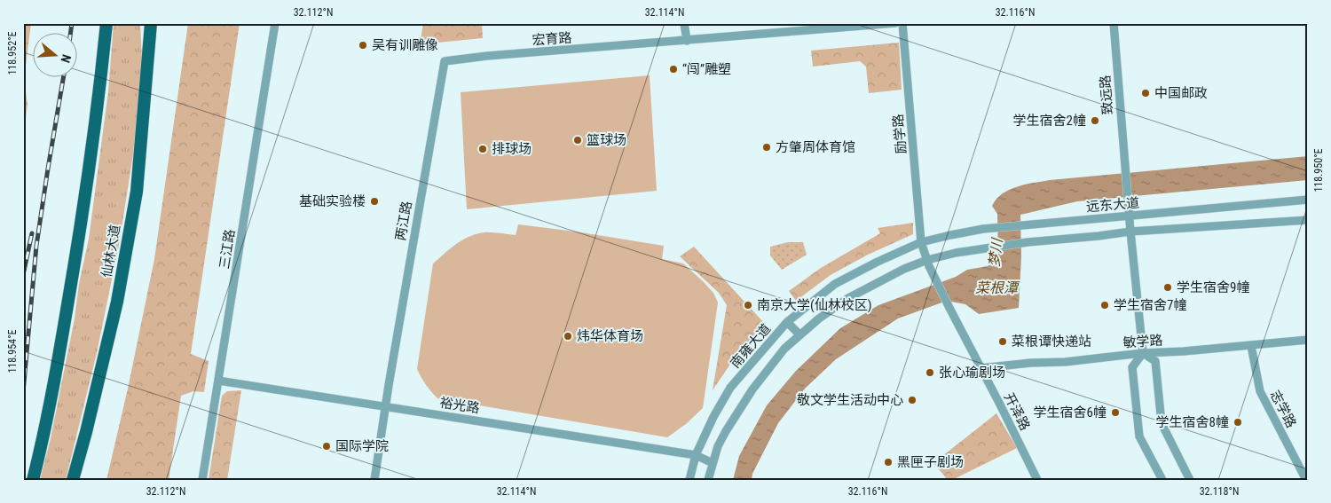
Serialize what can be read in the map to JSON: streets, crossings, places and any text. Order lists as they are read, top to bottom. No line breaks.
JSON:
{"streets":{"main road":["仙林大道"],"street":["宏育路","致远路","励学路","远东大道","两江路","三江路","敏学路","南雍大道","裕光路","志学路","开泽路"]},"crossings":[["宏育路","两江路"],["致远路","远东大道"],["致远路","敏学路"],["励学路","远东大道"],["励学路","南雍大道"],["励学路","开泽路"],["远东大道","南雍大道"],["两江路","裕光路"],["三江路","裕光路"],["敏学路","志学路"],["敏学路","开泽路"],["南雍大道","裕光路"],["南雍大道","开泽路"]],"water":["梦川","菜根潭"],"places":["吴有训雕像","“闯”雕塑","中国邮政","学生宿舍2幢","篮球场","方肇周体育馆","排球场","基础实验楼","学生宿舍9幢","南京大学(仙林校区)","学生宿舍7幢","炜华体育场","菜根谭快递站","张心瑜剧场","敬文学生活动中心","学生宿舍6幢","学生宿舍8幢","国际学院","黑匣子剧场"],"north":"right","coordinates":["32.112°N","32.114°N","32.116°N","118.952°E","118.950°E","118.954°E","32.118°N"]}
